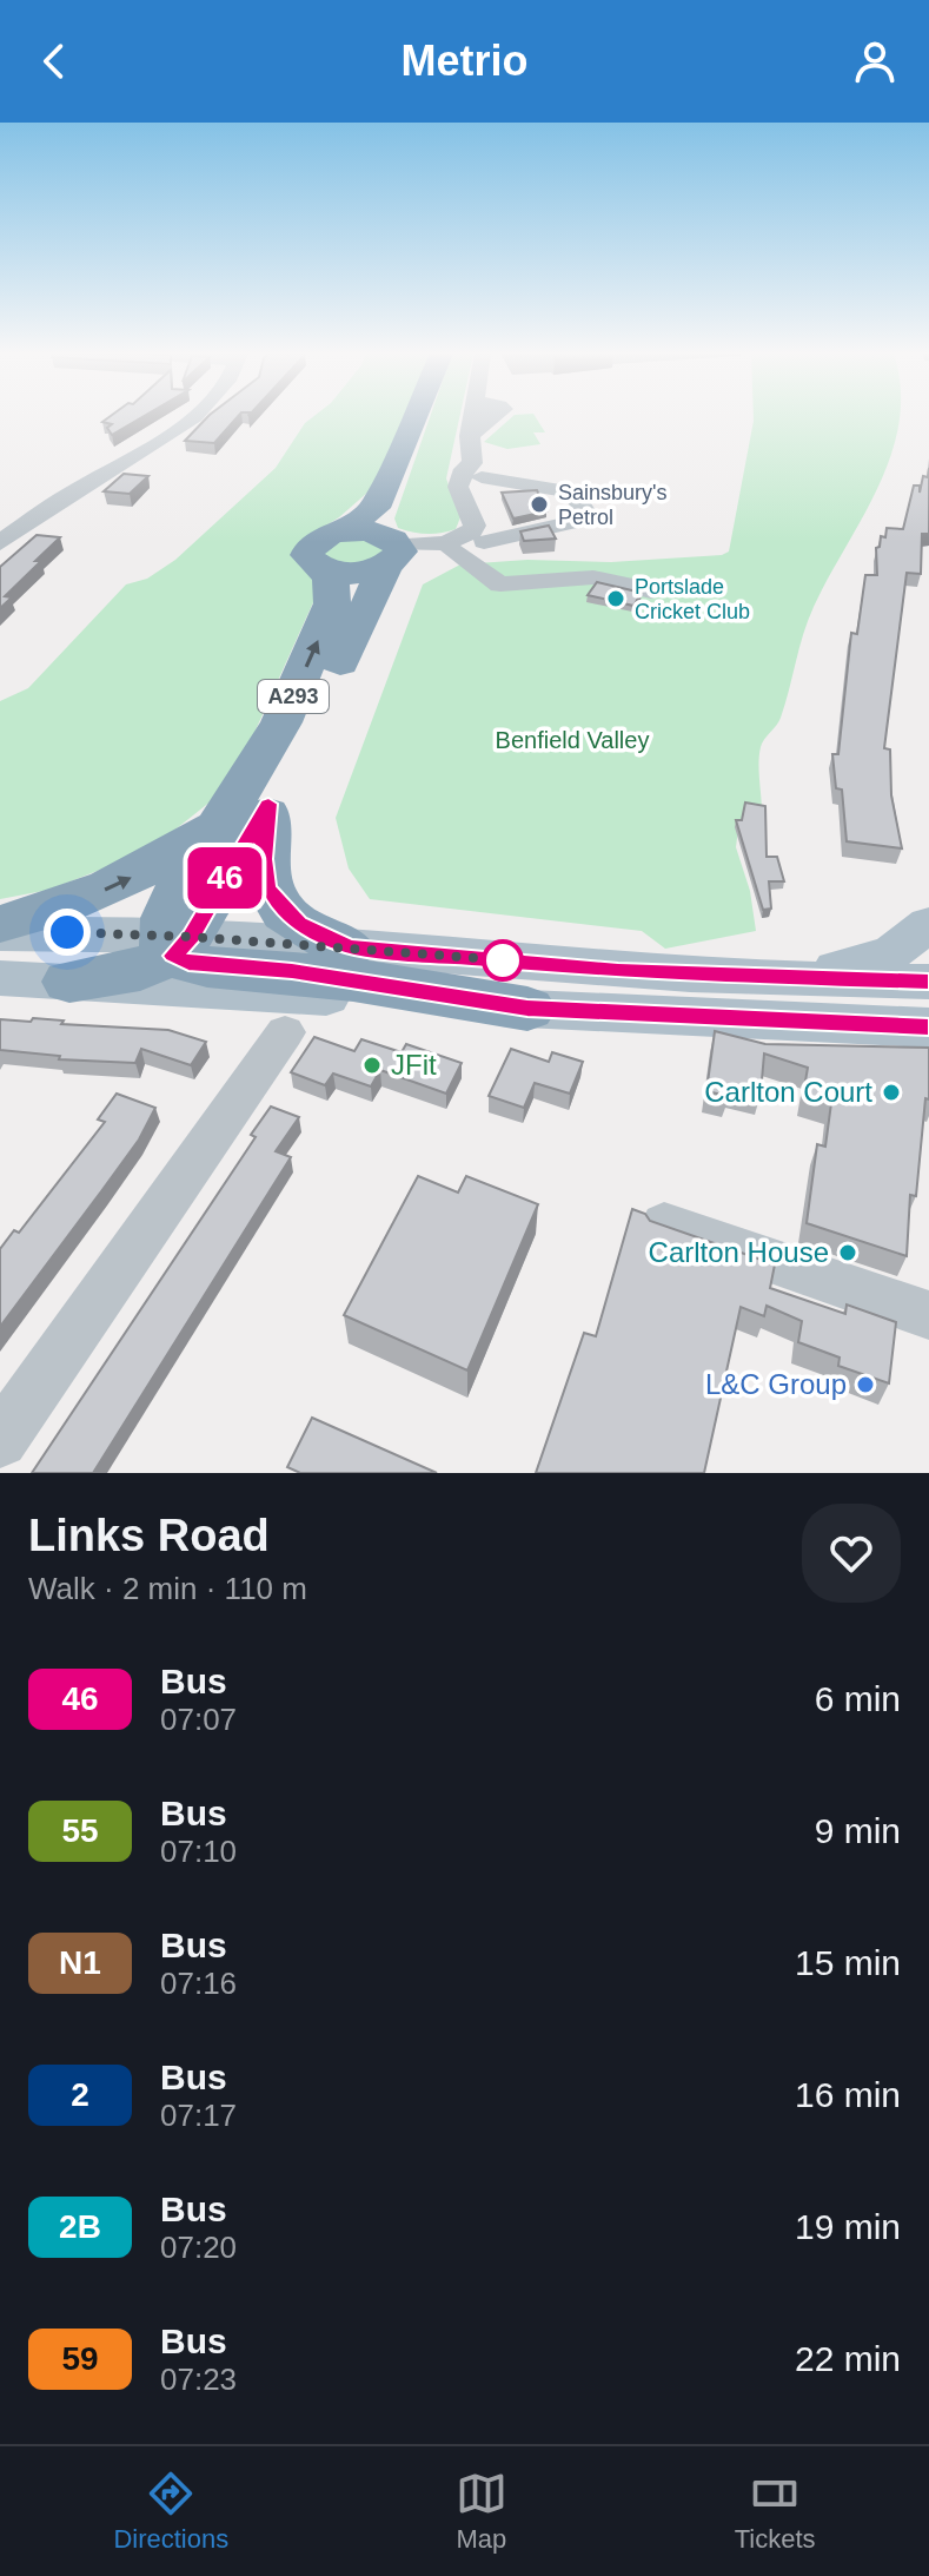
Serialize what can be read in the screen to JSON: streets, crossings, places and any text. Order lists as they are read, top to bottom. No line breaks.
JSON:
{"streets":{"highway":["A293"]},"parks":["Benfield Valley"],"places":["Sainsbury's Petrol","Portslade Cricket Club","JFit","Carlton Court","Carlton House","L&C Group"],"lines":["bus line 46"],"page":{"header":"Metrio","on_map":"46","heading":["Links Road","Walk · 2 min · 110 m"],"list":[{"mark":"46","name":"Bus","note":"07:07","value":"6 min"},{"mark":"55","name":"Bus","note":"07:10","value":"9 min"},{"mark":"N1","name":"Bus","note":"07:16","value":"15 min"},{"mark":"2","name":"Bus","note":"07:17","value":"16 min"},{"mark":"2B","name":"Bus","note":"07:20","value":"19 min"},{"mark":"59","name":"Bus","note":"07:23","value":"22 min"}],"tabs":["Directions","Map","Tickets"]}}
